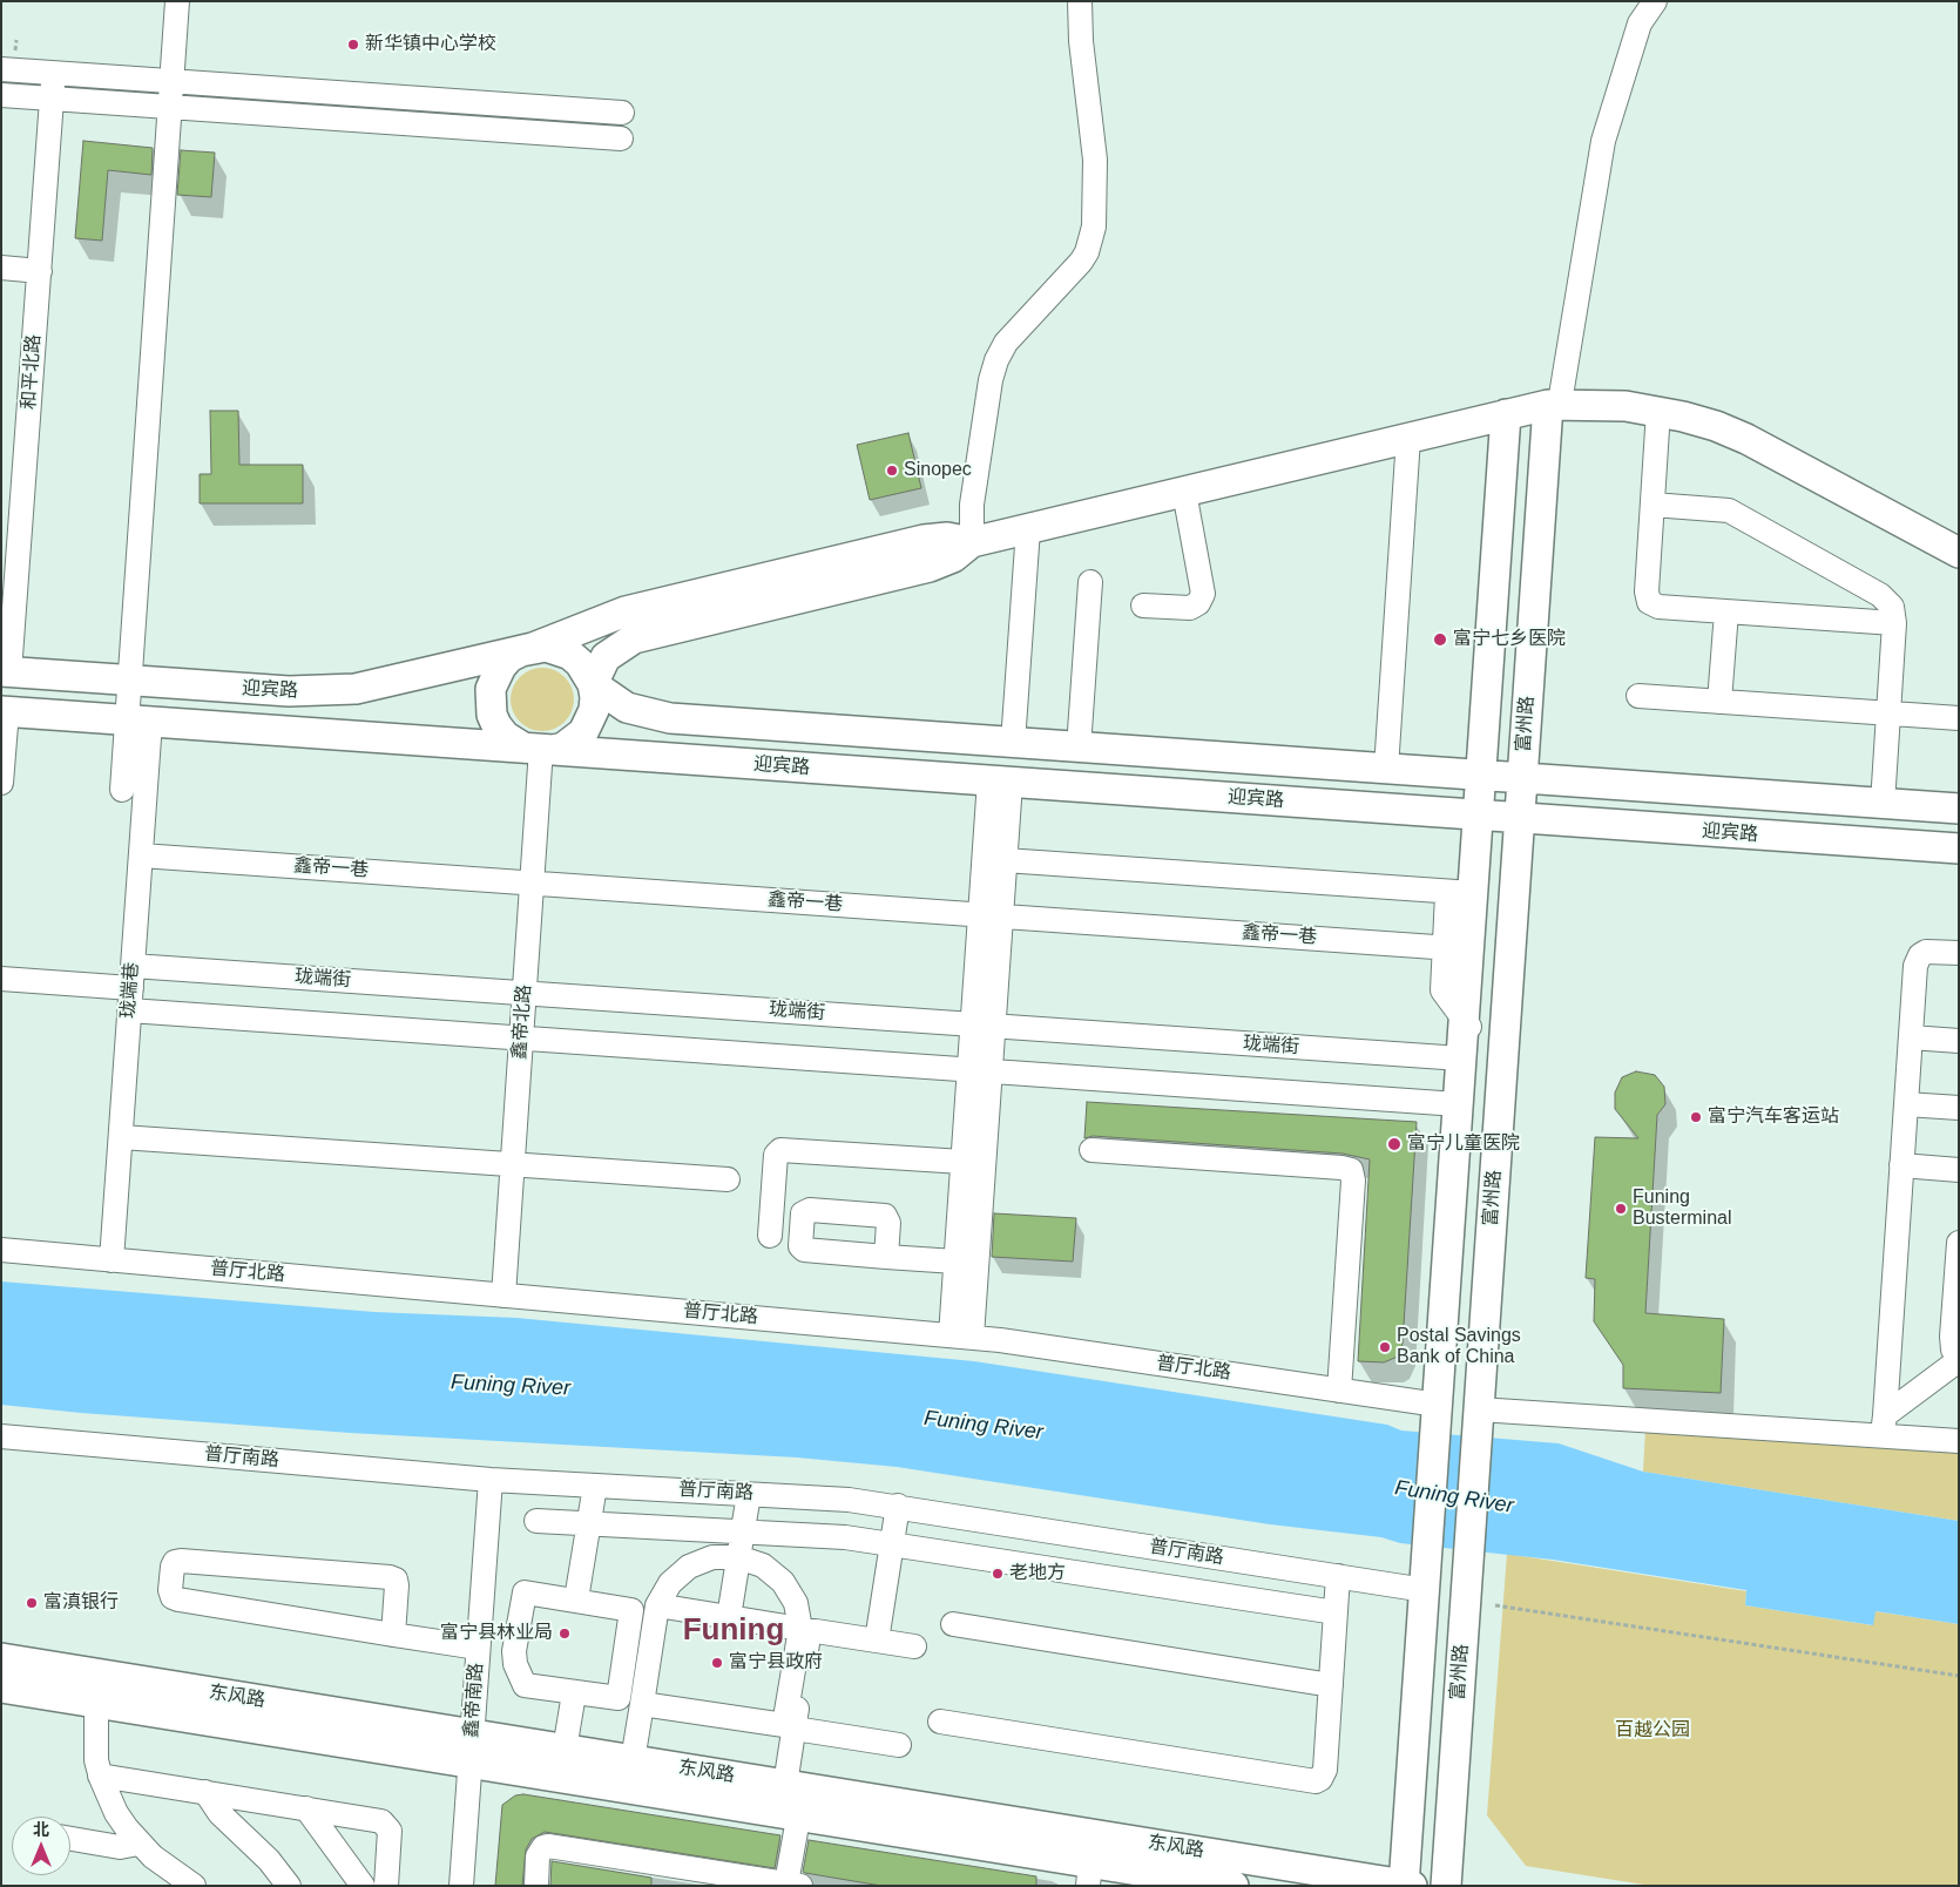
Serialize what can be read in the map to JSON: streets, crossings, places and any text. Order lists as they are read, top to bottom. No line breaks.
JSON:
{"streets":{"main road":["迎宾路","富州路","东风路"],"street":["和平北路","鑫帝一巷","珑端街","珑端巷","鑫帝北路","普厅北路","普厅南路","鑫帝南路"]},"crossings":[["和平北路","迎宾路"],["迎宾路","富州路"],["迎宾路","珑端巷"],["迎宾路","鑫帝北路"],["鑫帝一巷","珑端巷"],["鑫帝一巷","鑫帝北路"],["珑端街","珑端巷"],["珑端街","鑫帝北路"],["珑端巷","普厅北路"],["鑫帝北路","普厅北路"],["普厅南路","鑫帝南路"],["东风路","鑫帝南路"]],"districts":["Funing"],"water":["Funing River"],"parks":["百越公园"],"places":["新华镇中心学校","Sinopec","富宁七乡医院","富宁汽车客运站","富宁儿童医院","Funing Busterminal","Postal Savings Bank of China","老地方","富滇银行","富宁县林业局","富宁县政府"],"north":"top"}
